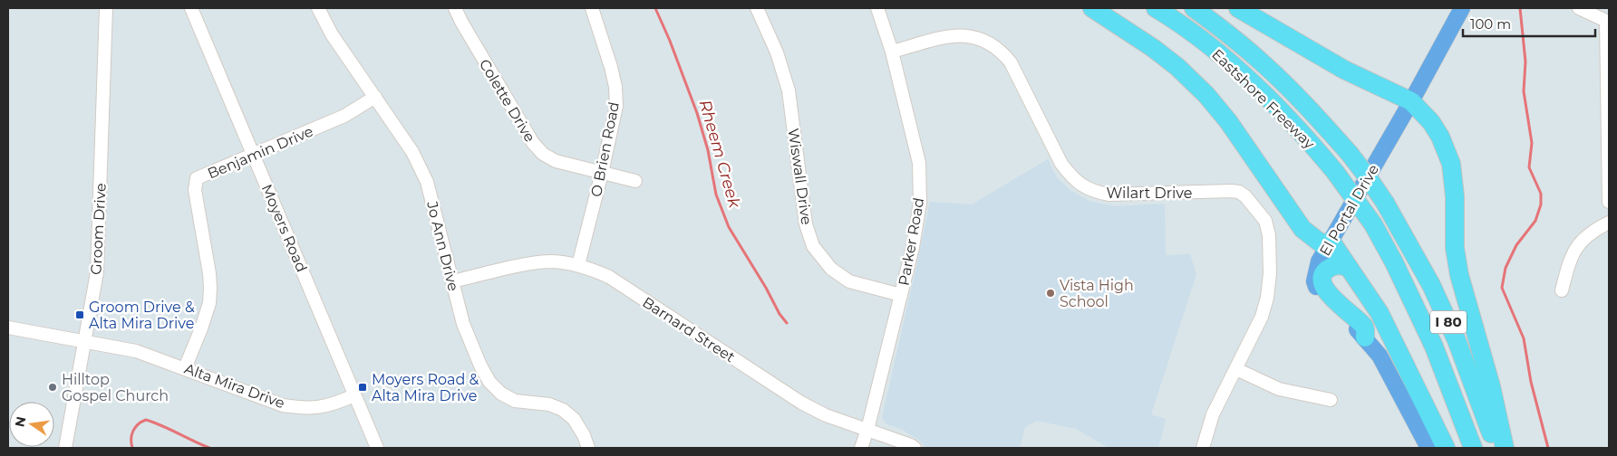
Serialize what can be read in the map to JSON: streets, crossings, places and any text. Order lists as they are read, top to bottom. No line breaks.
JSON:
{"streets":{"highway":["Eastshore Freeway","I 80"],"main road":["El Portal Drive"],"street":["Colette Drive","O Brien Road","Benjamin Drive","Wiswall Drive","Wilart Drive","Moyers Road","Groom Drive","Parker Road","Jo Ann Drive","Barnard Street","Alta Mira Drive"]},"crossings":[["Colette Drive","O Brien Road"],["O Brien Road","Barnard Street"],["Benjamin Drive","Moyers Road"],["Benjamin Drive","Jo Ann Drive"],["Benjamin Drive","Alta Mira Drive"],["Wiswall Drive","Parker Road"],["Wilart Drive","Parker Road"],["Moyers Road","Alta Mira Drive"],["Groom Drive","Alta Mira Drive"],["Parker Road","Barnard Street"],["Jo Ann Drive","Barnard Street"]],"water":["Rheem Creek"],"places":{"other":["Vista High School","Hilltop Gospel Church"],"transit":["Groom Drive & Alta Mira Drive","Moyers Road & Alta Mira Drive"]},"scale_bar":"100 m","north":"left"}
